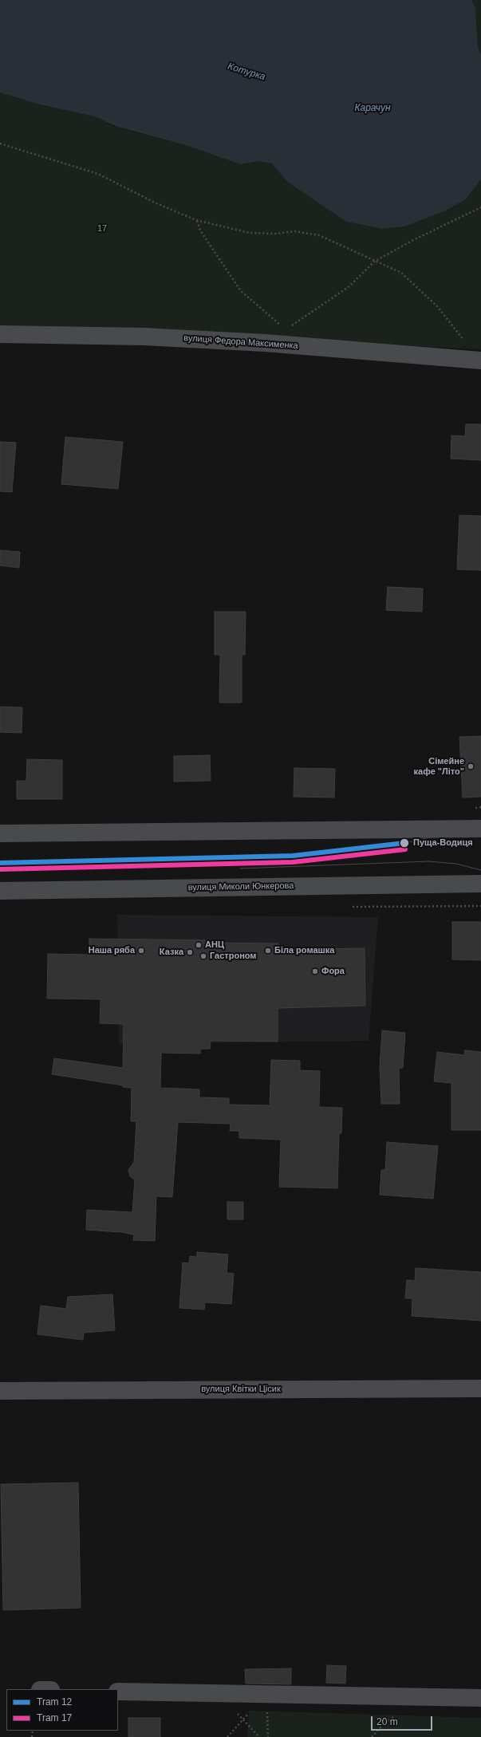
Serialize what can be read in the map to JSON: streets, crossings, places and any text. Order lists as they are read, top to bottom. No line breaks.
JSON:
{"streets":{"street":["вулиця Федора Максименка","вулиця Миколи Юнкерова","вулиця Квітки Цісик"]},"water":["Котурка","Карачун"],"parks":["17"],"places":["Сімейне кафе \"Літо\"","Пуща-Водиця","АНЦ","Наша ряба","Біла ромашка","Казка","Гастроном","Фора"],"lines":["tram line 12","tram line 17"],"legend":["Tram 12","Tram 17"],"scale_bar":"20 m"}
